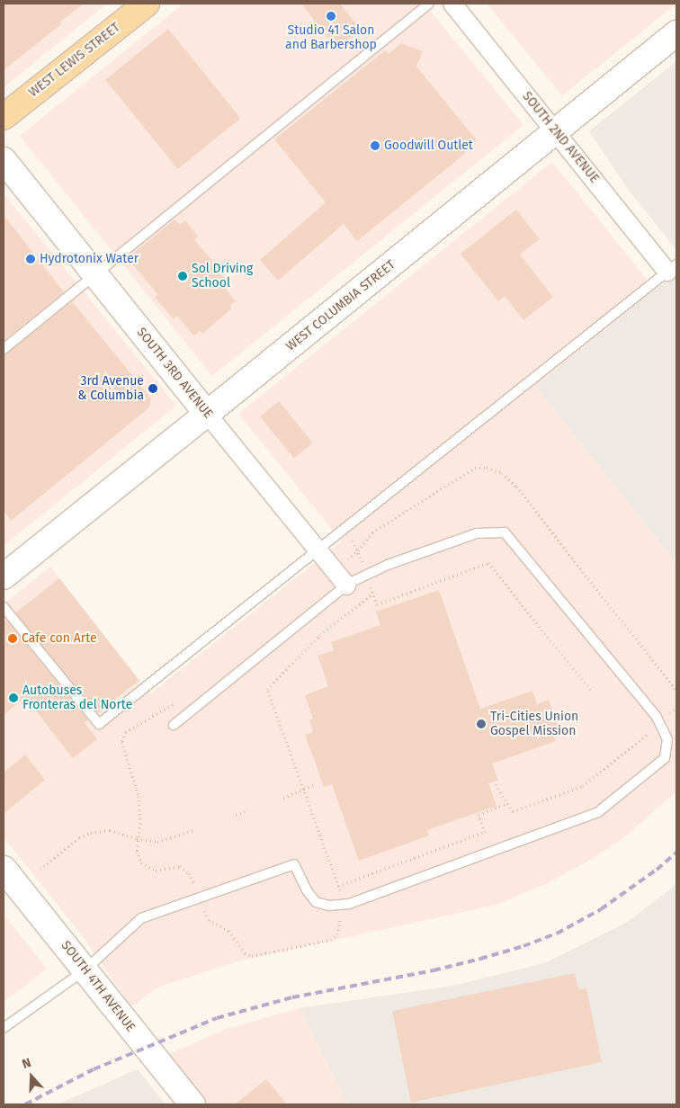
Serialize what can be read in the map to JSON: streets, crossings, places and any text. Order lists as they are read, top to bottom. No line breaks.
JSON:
{"streets":{"main road":["WEST LEWIS STREET"],"street":["SOUTH 2ND AVENUE","WEST COLUMBIA STREET","SOUTH 3RD AVENUE","SOUTH 4TH AVENUE"]},"crossings":[["SOUTH 2ND AVENUE","WEST COLUMBIA STREET"],["WEST COLUMBIA STREET","SOUTH 3RD AVENUE"]],"places":["Studio 41 Salon and Barbershop","Goodwill Outlet","Hydrotonix Water","Sol Driving School","3rd Avenue & Columbia","Cafe con Arte","Autobuses Fronteras del Norte","Tri-Cities Union Gospel Mission"],"north":"top"}
